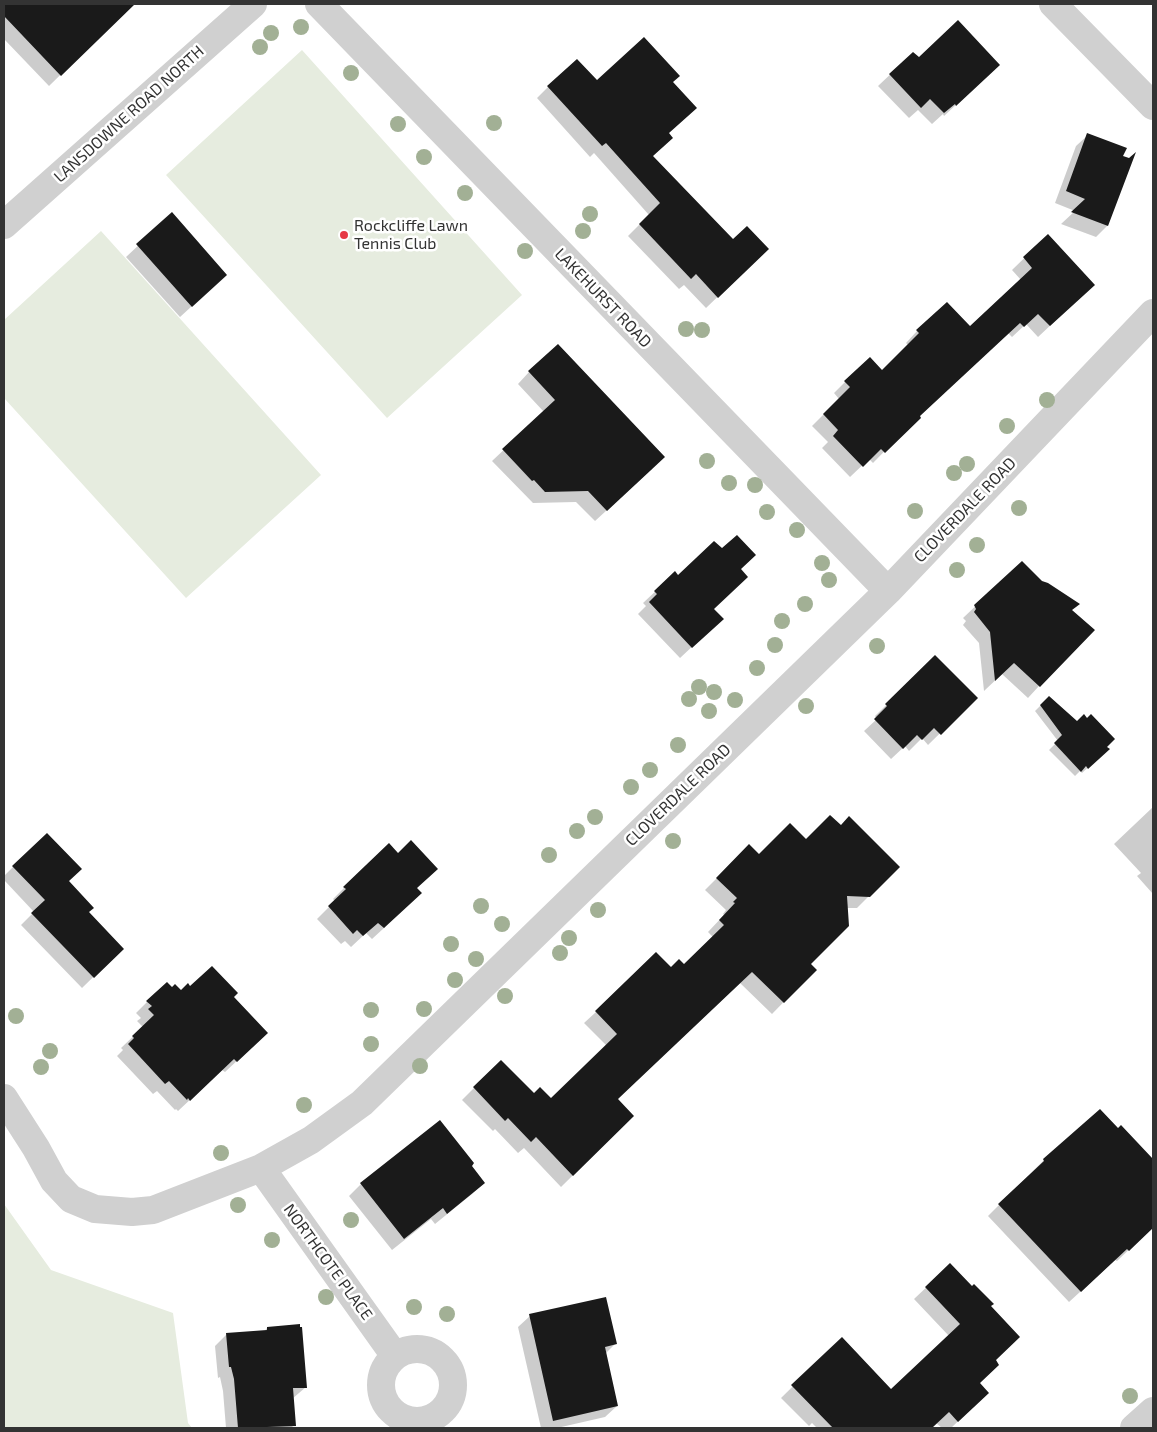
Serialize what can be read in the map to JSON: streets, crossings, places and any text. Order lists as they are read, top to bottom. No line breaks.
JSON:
{"streets":{"street":["LANSDOWNE ROAD NORTH","LAKEHURST ROAD","CLOVERDALE ROAD","NORTHCOTE PLACE"]},"crossings":[["LAKEHURST ROAD","CLOVERDALE ROAD"],["CLOVERDALE ROAD","NORTHCOTE PLACE"]],"places":["Rockcliffe Lawn Tennis Club"]}
